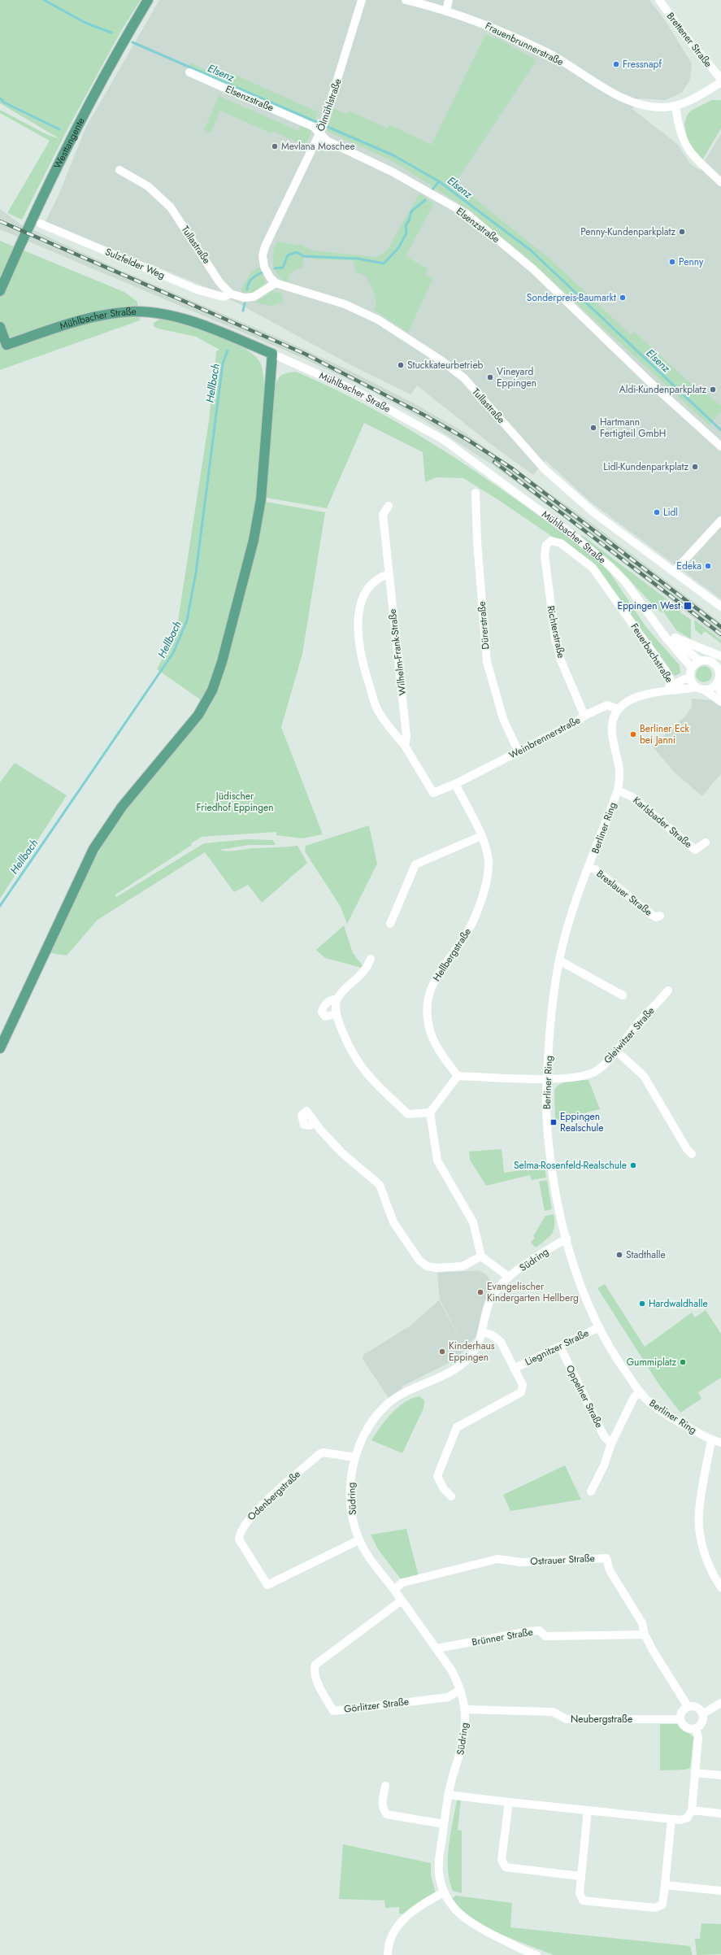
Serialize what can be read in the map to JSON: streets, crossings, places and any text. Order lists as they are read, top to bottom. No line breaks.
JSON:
{"streets":{"main road":["Westtangente","Mühlbacher Straße"],"street":["Brettener Straße","Frauenbrunnerstraße","Elsenzstraße","Ölmühlstraße","Tullastraße","Sulzfelder Weg","Dürerstraße","Richterstraße","Wilhelm-Frank-Straße","Feuerbachstraße","Weinbrennerstraße","Karlsbader Straße","Berliner Ring","Breslauer Straße","Hellbergstraße","Gleiwitzer Straße","Südring","Liegnitzer Straße","Oppelner Straße","Odenbergstraße","Ostrauer Straße","Brünner Straße","Görlitzer Straße","Neubergstraße"]},"crossings":[["Elsenzstraße","Ölmühlstraße"],["Ölmühlstraße","Tullastraße"],["Tullastraße","Sulzfelder Weg"],["Dürerstraße","Weinbrennerstraße"],["Richterstraße","Feuerbachstraße"],["Richterstraße","Weinbrennerstraße"],["Wilhelm-Frank-Straße","Weinbrennerstraße"],["Weinbrennerstraße","Berliner Ring"],["Weinbrennerstraße","Hellbergstraße"],["Karlsbader Straße","Berliner Ring"],["Berliner Ring","Breslauer Straße"],["Berliner Ring","Gleiwitzer Straße"],["Berliner Ring","Südring"],["Berliner Ring","Liegnitzer Straße"],["Berliner Ring","Oppelner Straße"],["Südring","Liegnitzer Straße"],["Südring","Odenbergstraße"],["Südring","Ostrauer Straße"],["Südring","Brünner Straße"],["Südring","Görlitzer Straße"],["Südring","Neubergstraße"],["Liegnitzer Straße","Oppelner Straße"],["Ostrauer Straße","Brünner Straße"],["Ostrauer Straße","Neubergstraße"]],"water":["Elsenz","Hellbach"],"parks":["Jüdischer Friedhof Eppingen"],"places":{"other":["Fressnapf","Mevlana Moschee","Penny-Kundenparkplatz","Penny","Sonderpreis-Baumarkt","Stuckkateurbetrieb","Vineyard Eppingen","Aldi-Kundenparkplatz","Hartmann Fertigteil GmbH","Lidl-Kundenparkplatz","Lidl","Edeka","Berliner Eck bei Janni","Selma-Rosenfeld-Realschule","Stadthalle","Evangelischer Kindergarten Hellberg","Hardwaldhalle","Kinderhaus Eppingen","Gummiplatz"],"transit":["Eppingen West","Eppingen Realschule"]}}
